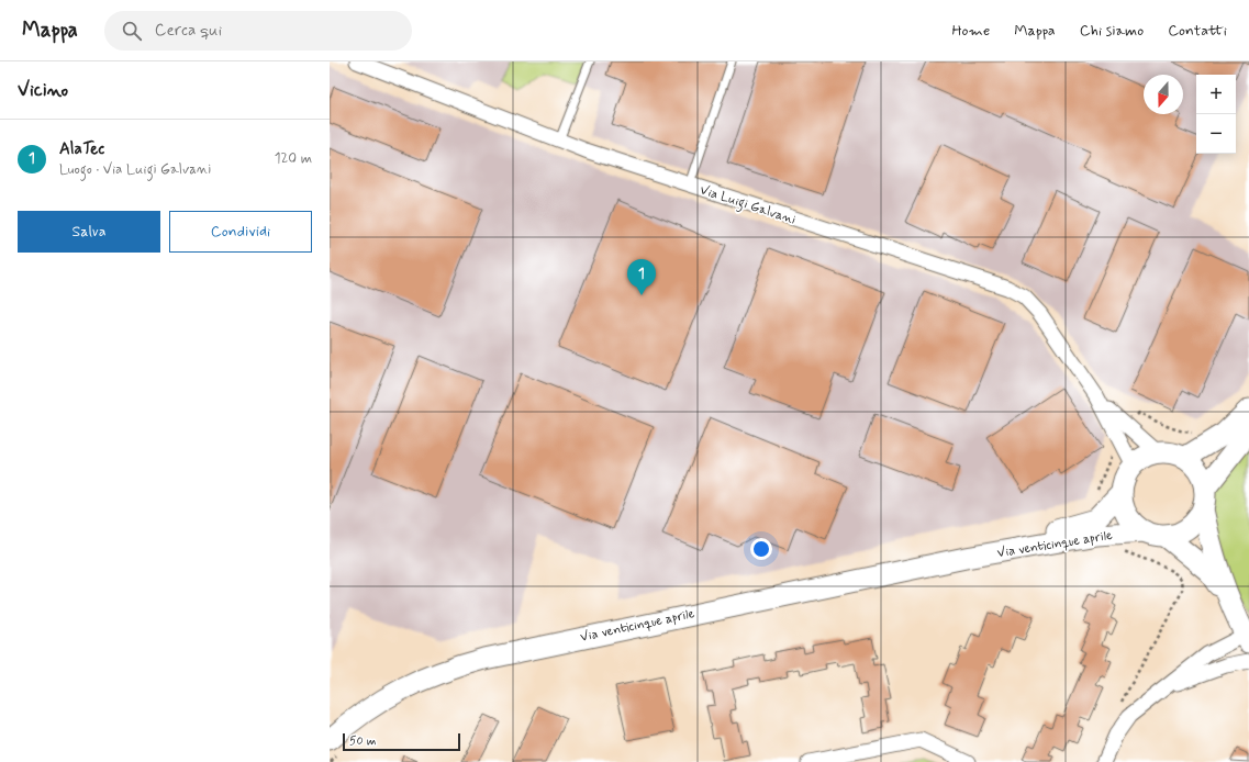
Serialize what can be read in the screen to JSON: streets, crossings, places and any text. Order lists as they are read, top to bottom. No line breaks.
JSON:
{"streets":{"street":["Via Luigi Galvani","Via venticinque aprile"]},"crossings":[["Via Luigi Galvani","Via venticinque aprile"]],"scale_bar":"50 m","north":"bottom","page":{"header":"Mappa","search":"Cerca qui","nav":["Home","Mappa","Chi siamo","Contatti"],"heading":"Vicino","map_buttons":["+","−"],"list":[{"mark":"1","name":"AlaTec","note":"Luogo · Via Luigi Galvani","value":"120 m"}],"buttons":["Salva","Condividi"],"pins":"1","scale":"50 m"}}
